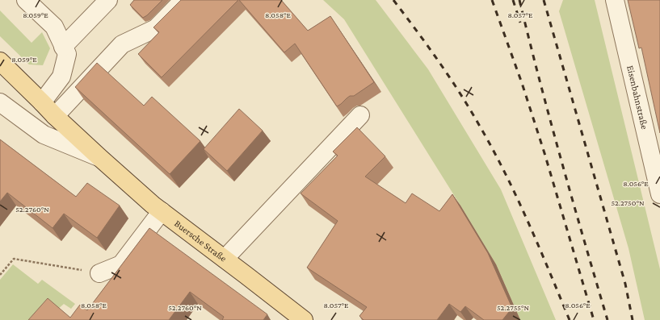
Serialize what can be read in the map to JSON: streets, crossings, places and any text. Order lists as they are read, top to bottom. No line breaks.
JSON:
{"streets":{"main road":["Buersche Straße"],"street":["Eisenbahnstraße"]},"coordinates":["8.057°E","8.059°E","8.058°E","8.056°E","52.2750°N","52.2760°N","52.2755°N"]}
